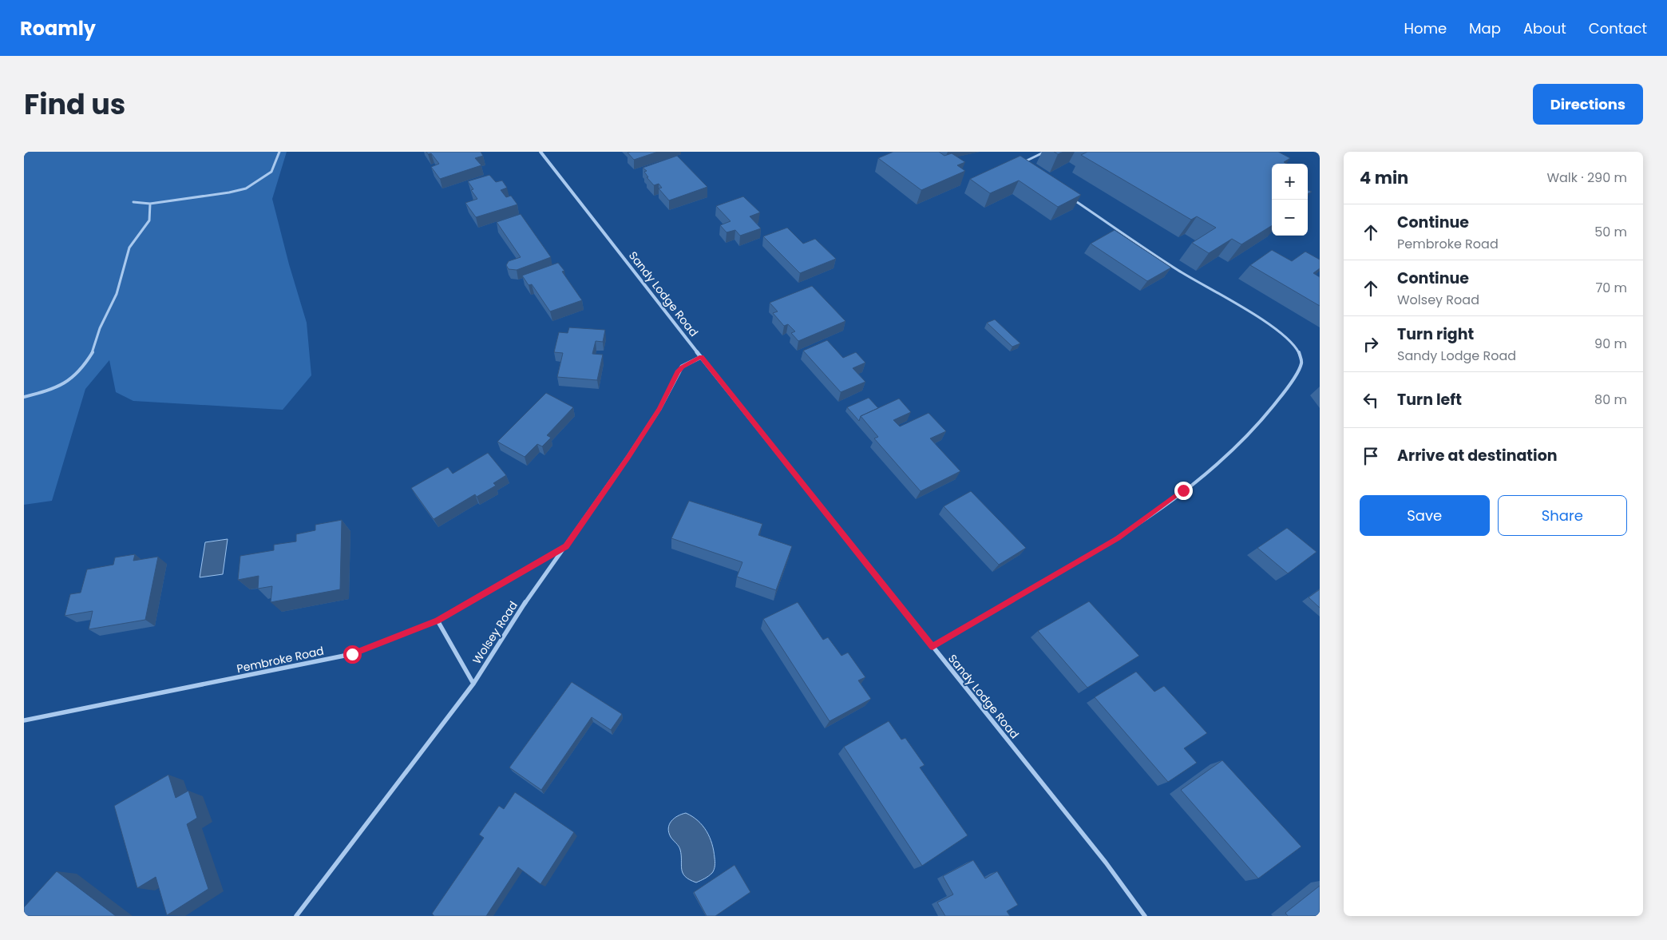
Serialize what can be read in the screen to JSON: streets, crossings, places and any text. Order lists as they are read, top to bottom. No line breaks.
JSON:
{"streets":{"street":["Sandy Lodge Road","Wolsey Road","Pembroke Road"]},"crossings":[["Sandy Lodge Road","Wolsey Road"],["Wolsey Road","Pembroke Road"]],"page":{"header":"Roamly","nav":["Home","Map","About","Contact"],"title":"Find us","buttons":["Directions",["Save","Share"]],"heading":["4 min","Walk · 290 m"],"map_buttons":["+","−"],"list":[["Continue","Pembroke Road","50 m"],["Continue","Wolsey Road","70 m"],["Turn right","Sandy Lodge Road","90 m"],["Turn left","80 m"],"Arrive at destination"]}}
